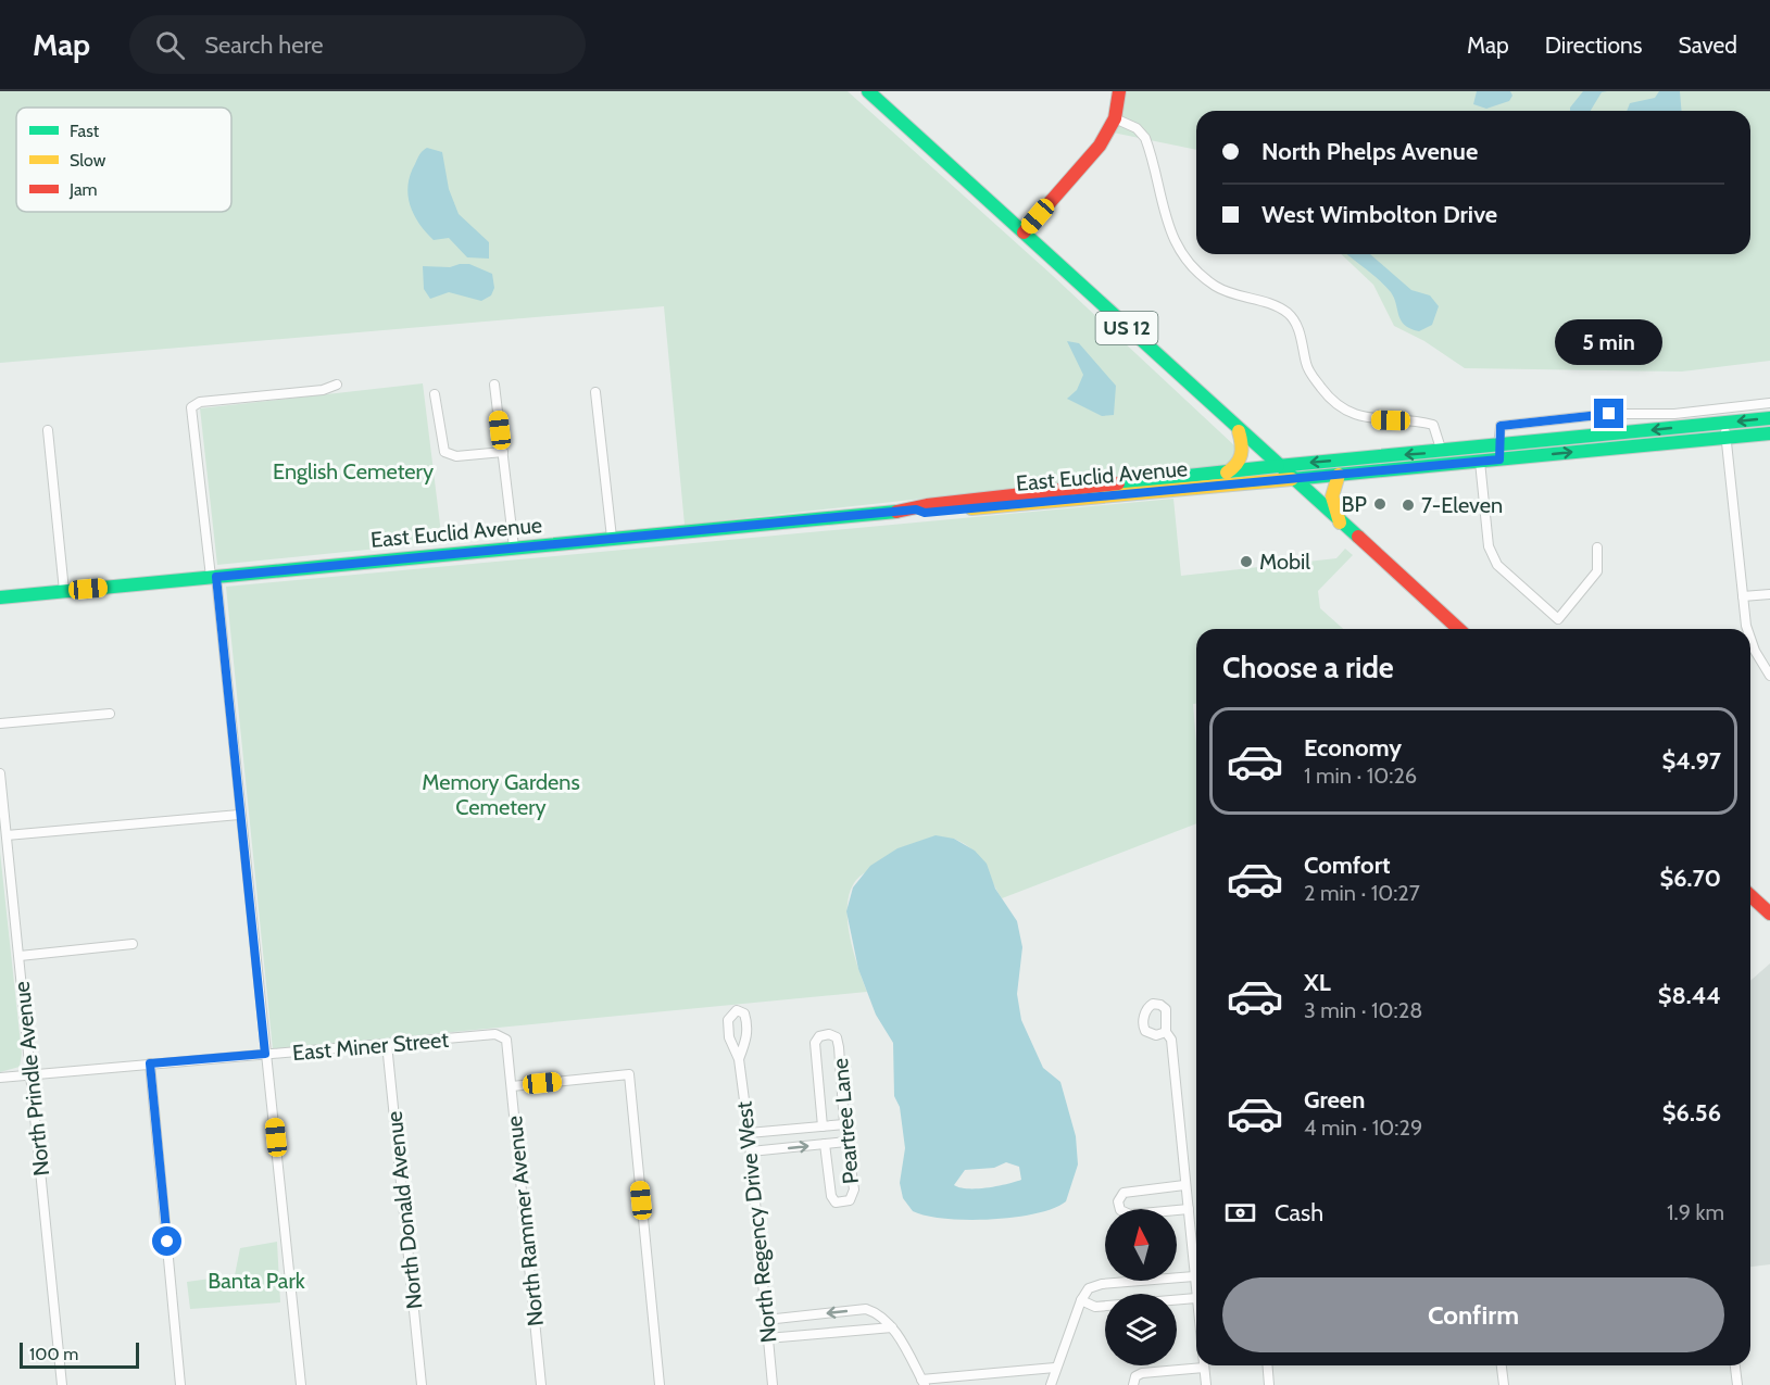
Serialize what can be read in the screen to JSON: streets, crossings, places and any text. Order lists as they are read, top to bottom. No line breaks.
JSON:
{"streets":{"main road":["US 12","East Euclid Avenue"],"street":["East Miner Street","North Prindle Avenue","Peartree Lane","North Donald Avenue","North Rammer Avenue","North Regency Drive West"]},"crossings":[["US 12","East Euclid Avenue"],["East Miner Street","North Prindle Avenue"],["East Miner Street","North Donald Avenue"],["East Miner Street","North Rammer Avenue"]],"parks":["English Cemetery","Memory Gardens Cemetery","Banta Park"],"places":["BP","7-Eleven","Mobil"],"legend":["Fast","Slow","Jam"],"scale_bar":"100 m","north":"top","page":{"header":"Map","search":"Search here","nav":["Map","Directions","Saved"],"banner":["North Phelps Avenue","West Wimbolton Drive"],"bubble":"5 min","heading":"Choose a ride","list":[{"name":"Economy","note":"1 min · 10:26","value":"$4.97"},{"name":"Comfort","note":"2 min · 10:27","value":"$6.70"},{"name":"XL","note":"3 min · 10:28","value":"$8.44"},{"name":"Green","note":"4 min · 10:29","value":"$6.56"}],"pay":["Cash","1.9 km"],"buttons":"Confirm","scale":"100 m"}}
